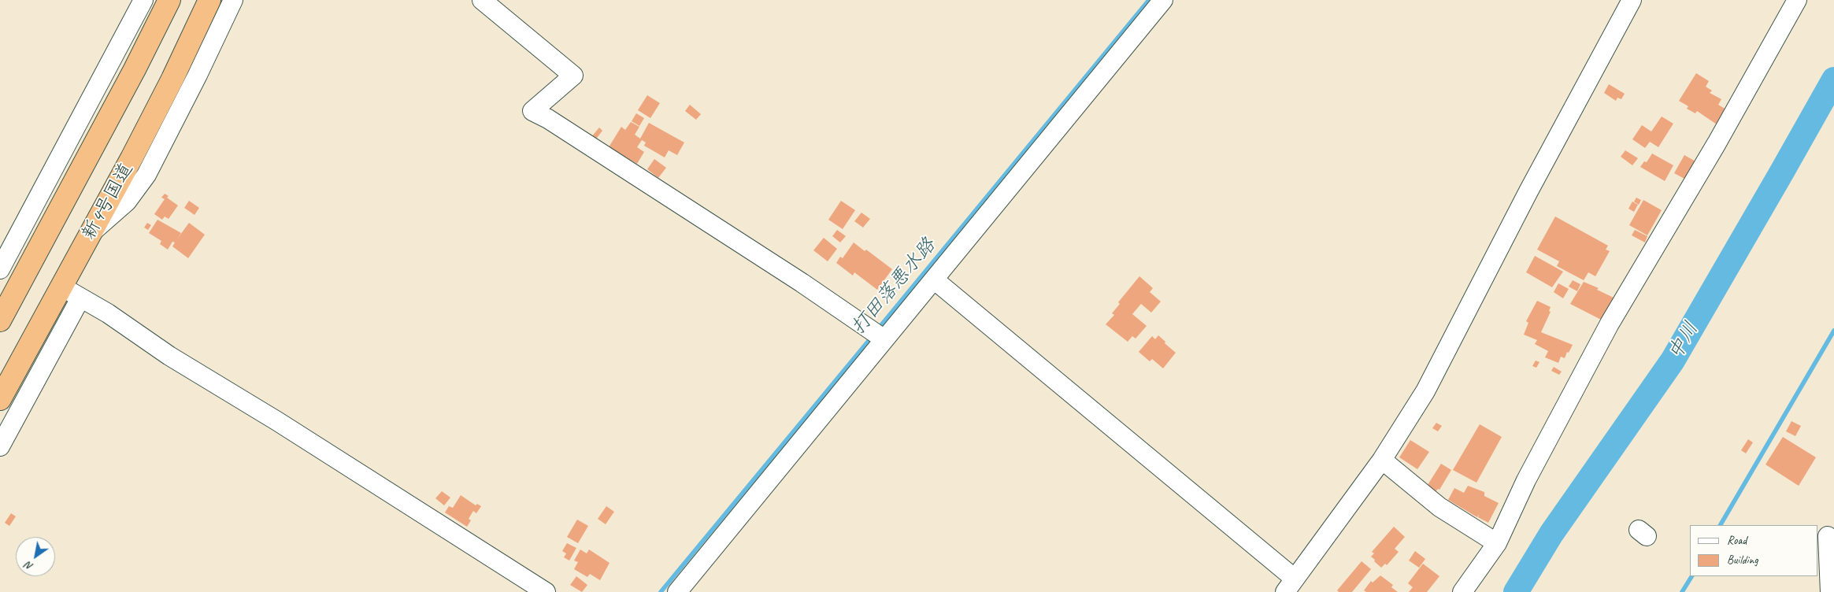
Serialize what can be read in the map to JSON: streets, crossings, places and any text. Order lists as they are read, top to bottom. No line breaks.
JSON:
{"streets":{"highway":["新4号国道"]},"water":["打田落悪水路","中川"],"legend":["Road","Building"],"north":"bottom left"}
